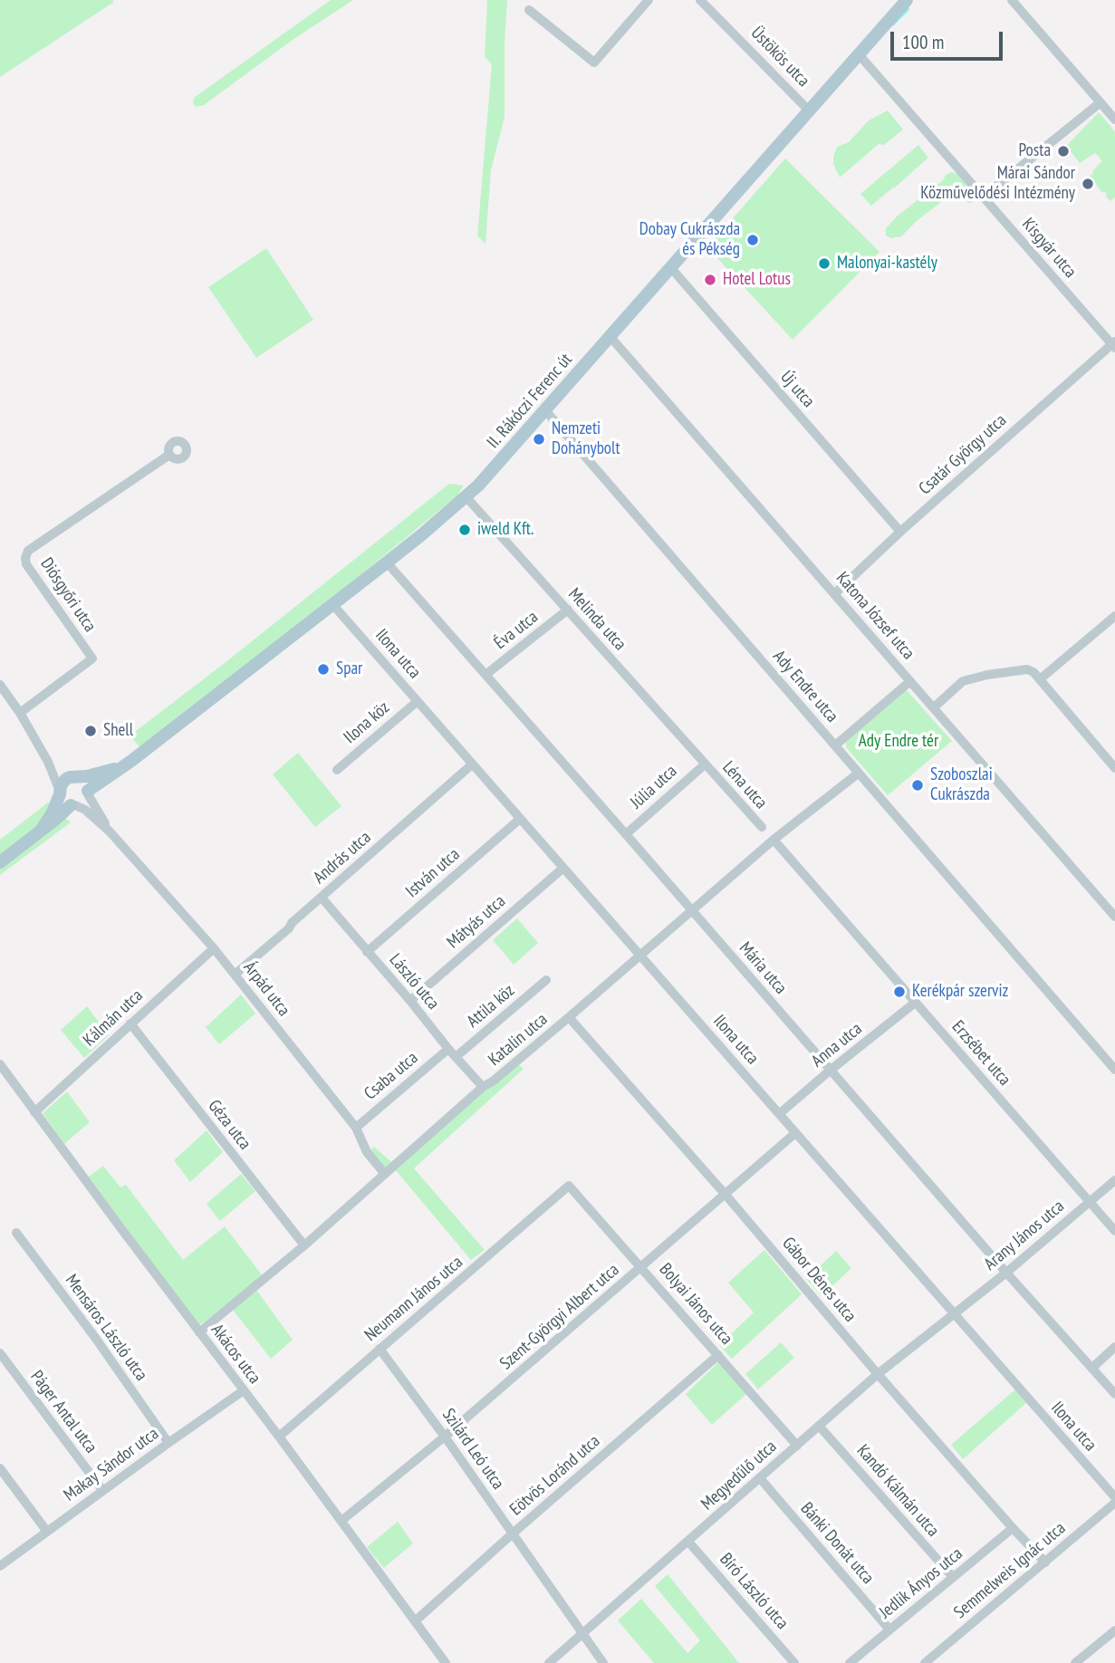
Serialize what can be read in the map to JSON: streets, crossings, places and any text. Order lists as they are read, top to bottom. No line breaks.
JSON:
{"streets":{"main road":["II. Rákóczi Ferenc út"],"street":["Üstökös utca","Kisgyár utca","Új utca","Csatár György utca","Diósgyőri utca","Katona József utca","Melinda utca","Éva utca","Ilona utca","Ady Endre utca","Ilona köz","Léna utca","Júlia utca","András utca","István utca","Mátyás utca","Mária utca","László utca","Árpád utca","Attila köz","Kálmán utca","Katalin utca","Anna utca","Erzsébet utca","Csaba utca","Géza utca","Arany János utca","Gábor Dénes utca","Neumann János utca","Bolyai János utca","Szent-Györgyi Albert utca","Mensáros László utca","Akácos utca","Páger Antal utca","Szilárd Leó utca","Makay Sándor utca","Eötvös Loránd utca","Megyedűlő utca","Kandó Kálmán utca","Bánki Donát utca","Semmelweis Ignác utca","Jedlik Ányos utca","Bíró László utca"]},"crossings":[["Üstökös utca","II. Rákóczi Ferenc út"],["Kisgyár utca","II. Rákóczi Ferenc út"],["Kisgyár utca","Csatár György utca"],["Új utca","II. Rákóczi Ferenc út"],["Új utca","Csatár György utca"],["II. Rákóczi Ferenc út","Katona József utca"],["II. Rákóczi Ferenc út","Melinda utca"],["II. Rákóczi Ferenc út","Ilona utca"],["II. Rákóczi Ferenc út","Ady Endre utca"],["II. Rákóczi Ferenc út","Mária utca"],["II. Rákóczi Ferenc út","Árpád utca"],["Csatár György utca","Katona József utca"],["Melinda utca","Éva utca"],["Melinda utca","Léna utca"],["Melinda utca","Júlia utca"],["Éva utca","Mária utca"],["Ilona utca","Ilona köz"],["Ilona utca","András utca"],["Ilona utca","István utca"],["Ilona utca","Mátyás utca"],["Ilona utca","Katalin utca"],["Ilona utca","Anna utca"],["Ilona utca","Arany János utca"],["Ilona utca","Szent-Györgyi Albert utca"],["Ilona utca","Megyedűlő utca"],["Ady Endre utca","Katalin utca"],["Léna utca","Júlia utca"],["Júlia utca","Mária utca"],["András utca","László utca"],["András utca","Árpád utca"],["István utca","László utca"],["Mátyás utca","László utca"],["Mária utca","Katalin utca"],["Mária utca","Anna utca"],["Mária utca","Arany János utca"],["László utca","Attila köz"],["László utca","Katalin utca"],["László utca","Csaba utca"],["Árpád utca","Kálmán utca"],["Árpád utca","Katalin utca"],["Árpád utca","Csaba utca"],["Kálmán utca","Géza utca"],["Kálmán utca","Akácos utca"],["Katalin utca","Erzsébet utca"],["Katalin utca","Géza utca"],["Katalin utca","Gábor Dénes utca"],["Katalin utca","Akácos utca"],["Anna utca","Erzsébet utca"],["Erzsébet utca","Arany János utca"],["Arany János utca","Megyedűlő utca"],["Gábor Dénes utca","Szent-Györgyi Albert utca"],["Gábor Dénes utca","Megyedűlő utca"],["Gábor Dénes utca","Semmelweis Ignác utca"],["Gábor Dénes utca","Jedlik Ányos utca"],["Neumann János utca","Bolyai János utca"],["Neumann János utca","Akácos utca"],["Neumann János utca","Szilárd Leó utca"],["Bolyai János utca","Szent-Györgyi Albert utca"],["Bolyai János utca","Eötvös Loránd utca"],["Bolyai János utca","Megyedűlő utca"],["Szent-Györgyi Albert utca","Akácos utca"],["Szent-Györgyi Albert utca","Szilárd Leó utca"],["Mensáros László utca","Makay Sándor utca"],["Akácos utca","Makay Sándor utca"],["Akácos utca","Eötvös Loránd utca"],["Páger Antal utca","Makay Sándor utca"],["Szilárd Leó utca","Eötvös Loránd utca"],["Szilárd Leó utca","Megyedűlő utca"],["Megyedűlő utca","Kandó Kálmán utca"],["Megyedűlő utca","Bánki Donát utca"],["Megyedűlő utca","Bíró László utca"],["Kandó Kálmán utca","Jedlik Ányos utca"],["Bánki Donát utca","Jedlik Ányos utca"]],"parks":["Ady Endre tér"],"places":["Posta","Márai Sándor Közművelődési Intézmény","Dobay Cukrászda és Pékség","Malonyai-kastély","Hotel Lotus","Nemzeti Dohánybolt","iweld Kft.","Spar","Shell","Szoboszlai Cukrászda","Kerékpár szerviz"],"scale_bar":"100 m"}
